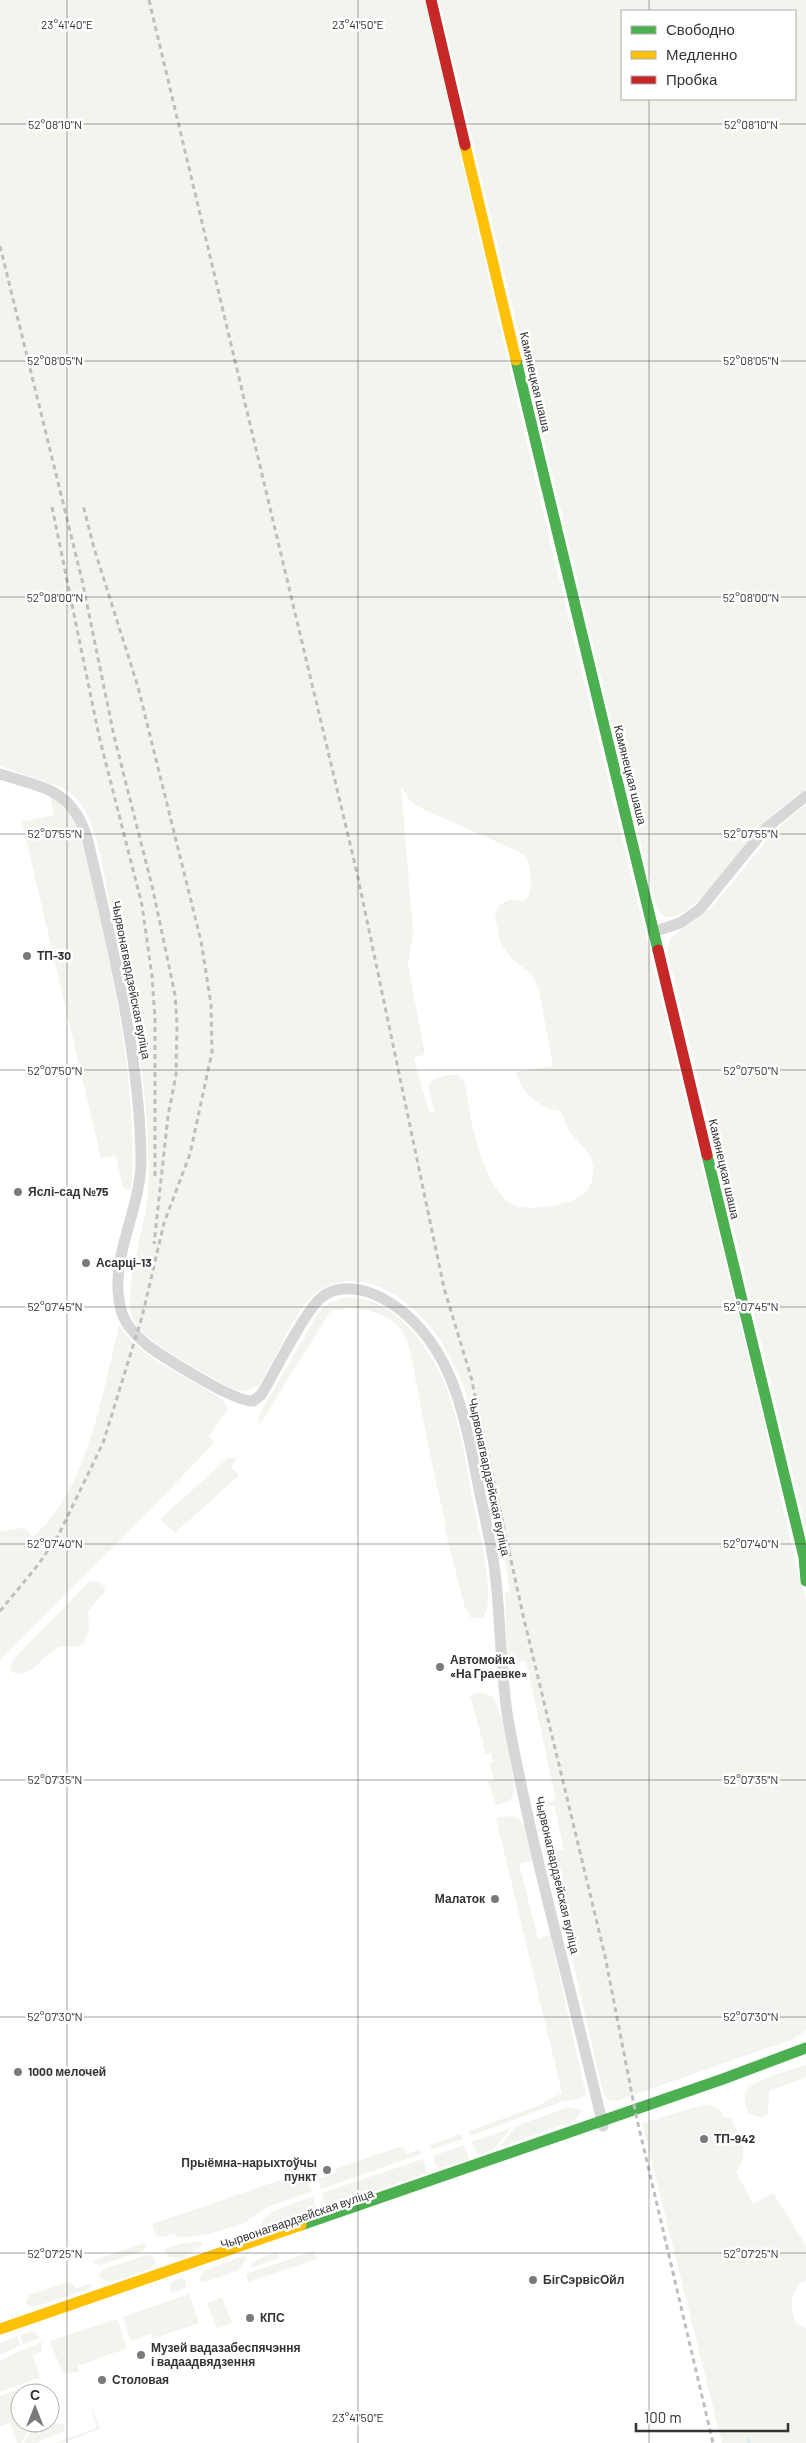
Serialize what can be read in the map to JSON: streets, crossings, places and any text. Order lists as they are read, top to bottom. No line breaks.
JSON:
{"streets":{"main road":["Камянецкая шаша","Чырвонагвардзейская вуліца"]},"places":["ТП-30","Яслі-сад №75","Асарці-13","Автомойка «На Граевке»","Малаток","1000 мелочей","ТП-942","Прыёмна-нарыхтоўчы пункт","БігСэрвісОйл","КПС","Музей вадазабеспячэння і вадаадвядзення","Столовая"],"legend":["Свободно","Медленно","Пробка"],"scale_bar":"100 m","north":"top","coordinates":["23°41'40\"E","23°41'50\"E","52°08'10\"N","52°08'05\"N","52°08'00\"N","52°07'55\"N","52°07'50\"N","52°07'45\"N","52°07'40\"N","52°07'35\"N","52°07'30\"N","52°07'25\"N"]}
